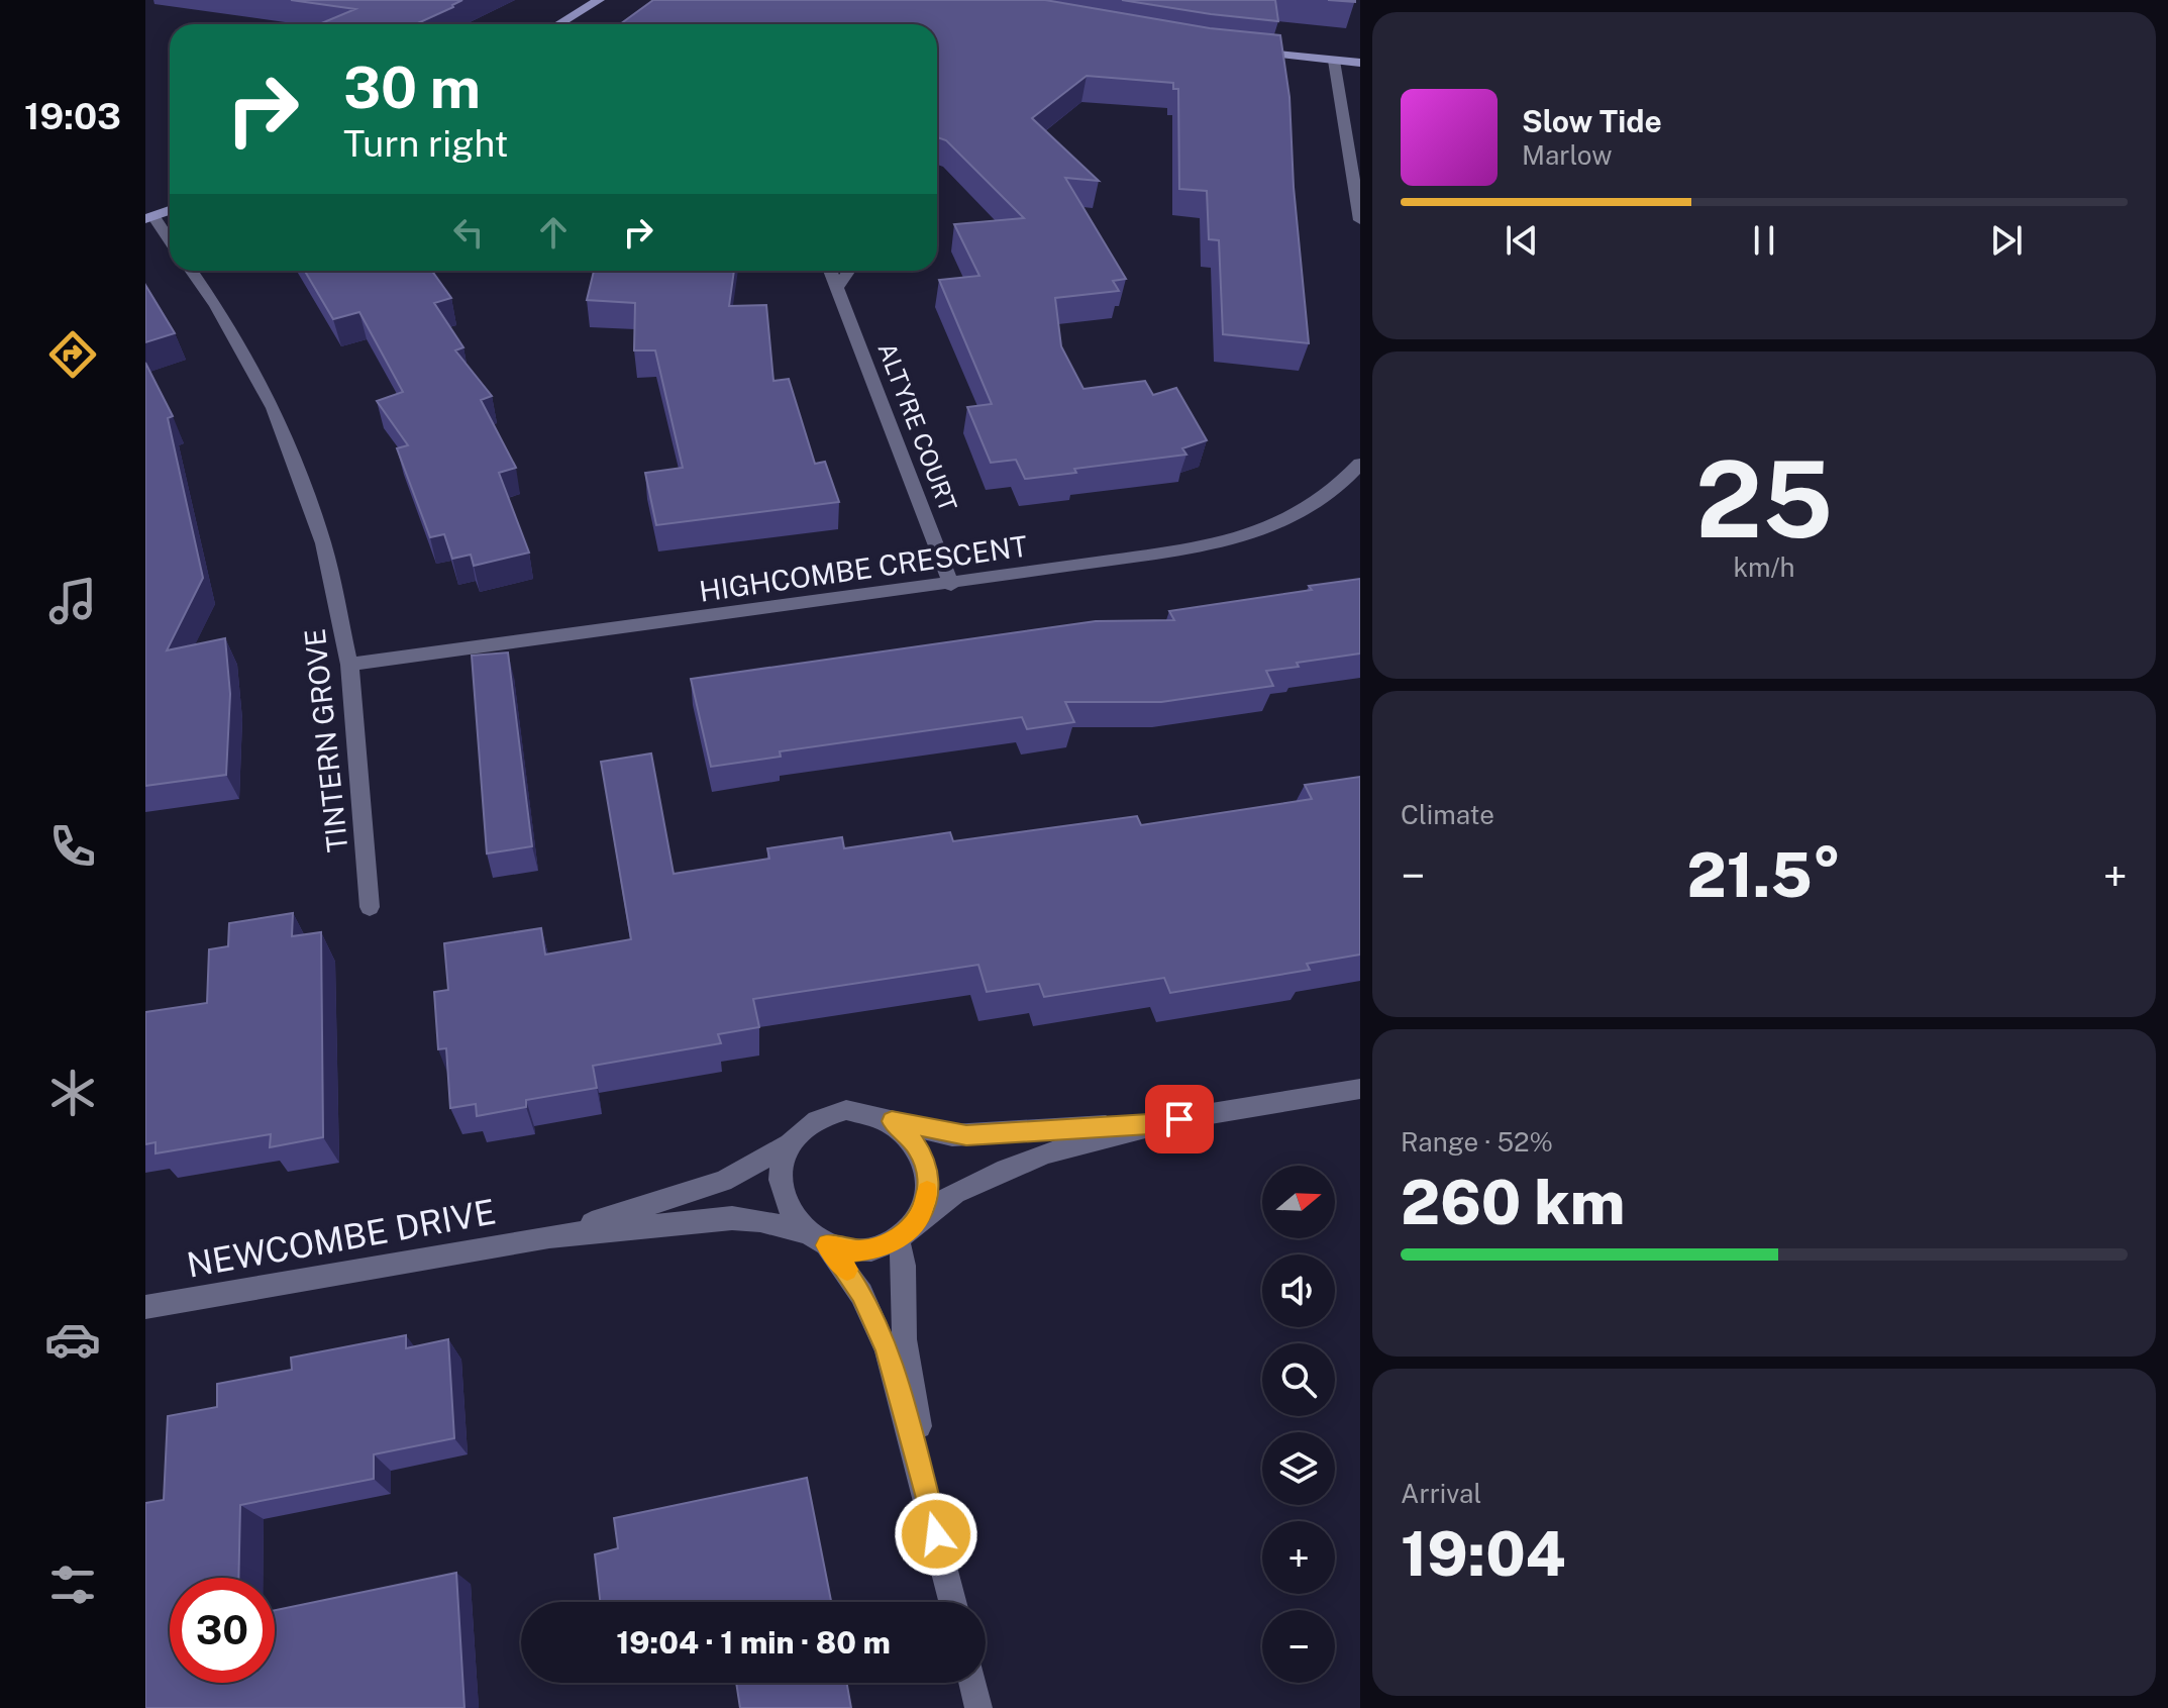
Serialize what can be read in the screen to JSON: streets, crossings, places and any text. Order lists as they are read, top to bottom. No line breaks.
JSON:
{"streets":{"street":["ALTYRE COURT","HIGHCOMBE CRESCENT","TINTERN GROVE","NEWCOMBE DRIVE"]},"crossings":[["ALTYRE COURT","HIGHCOMBE CRESCENT"],["HIGHCOMBE CRESCENT","TINTERN GROVE"]],"north":"right","page":{"tabs":"19:03","turn":["30 m","Turn right"],"song":["Slow Tide","Marlow"],"tile":[["25","km/h"],"Climate",["Range · 52%","260 km"],["Arrival","19:04"]],"heat":["−","21.5°","+"],"map_buttons":["+","−"],"limit":"30","trip":"19:04 · 1 min · 80 m"}}
